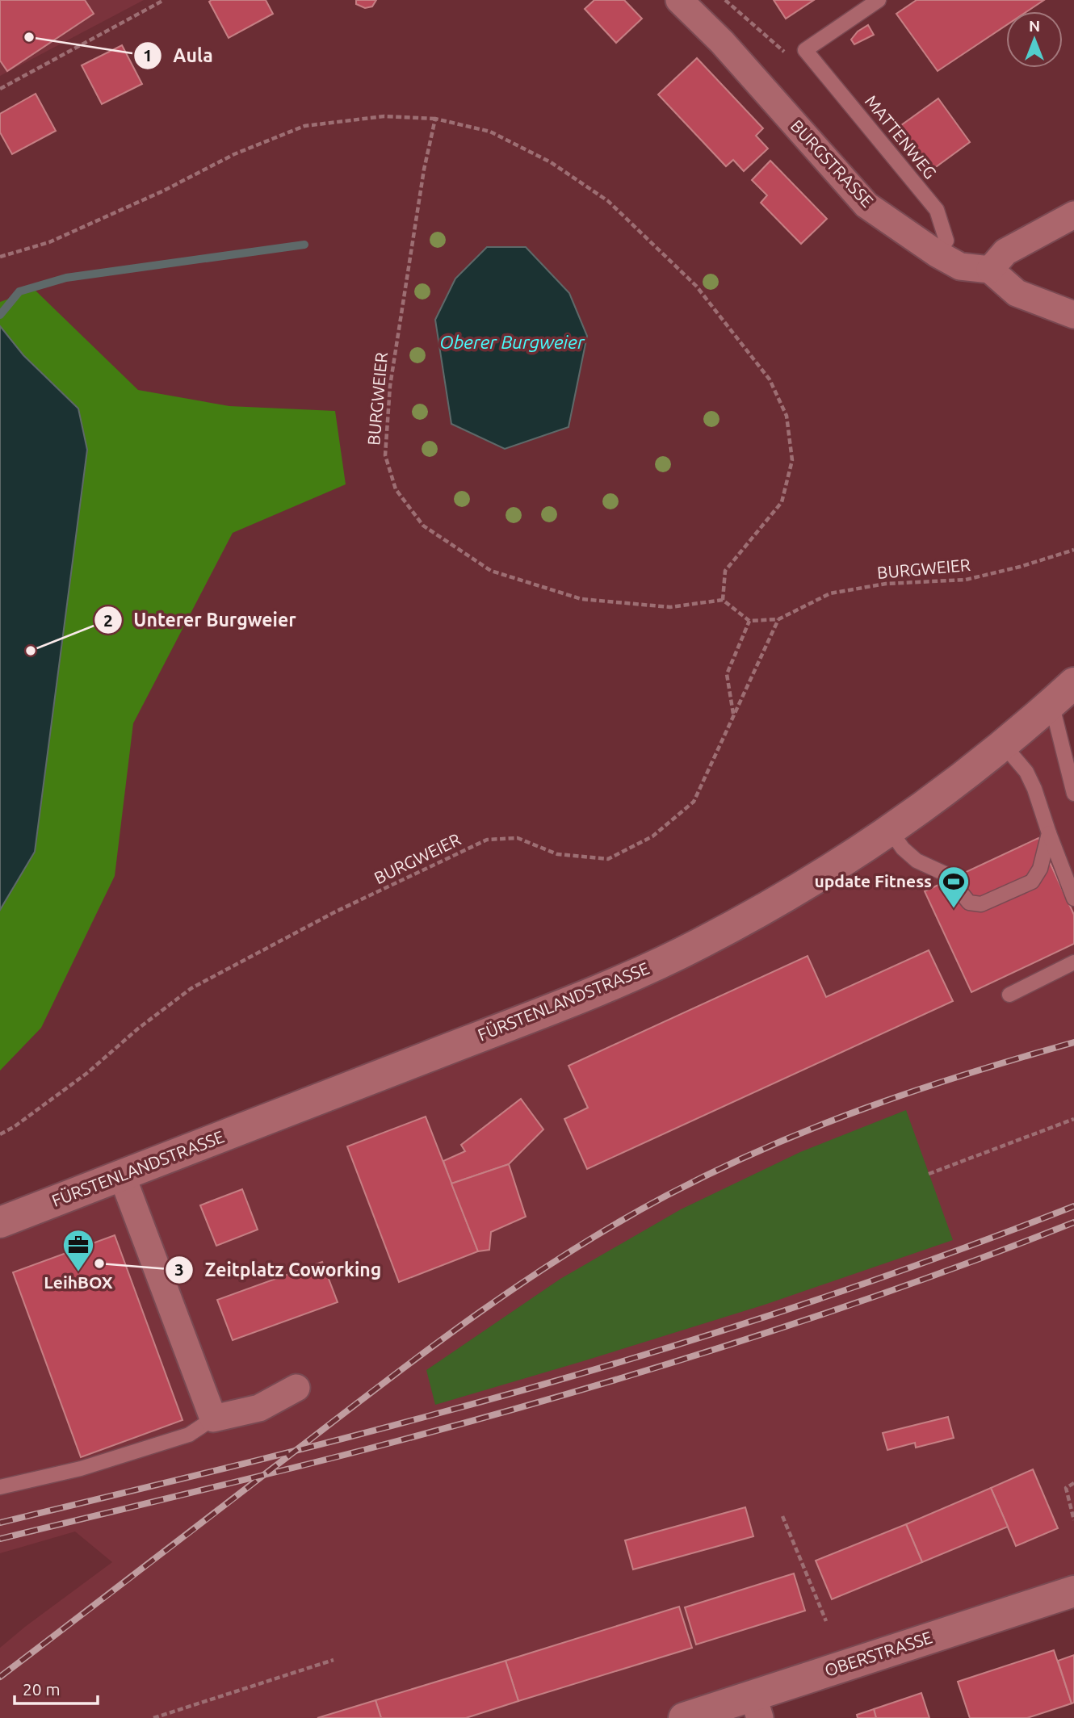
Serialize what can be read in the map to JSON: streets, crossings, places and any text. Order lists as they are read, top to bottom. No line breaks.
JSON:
{"streets":{"main road":["FÜRSTENLANDSTRASSE","OBERSTRASSE"],"street":["BURGSTRASSE"],"lane":["MATTENWEG"],"path":["BURGWEIER"]},"crossings":[["MATTENWEG","BURGSTRASSE"]],"water":["Oberer Burgweier"],"places":{"other":["Aula","Unterer Burgweier","Zeitplatz Coworking"],"sports":["update Fitness"],"office":["LeihBOX"]},"scale_bar":"20 m","north":"top"}
